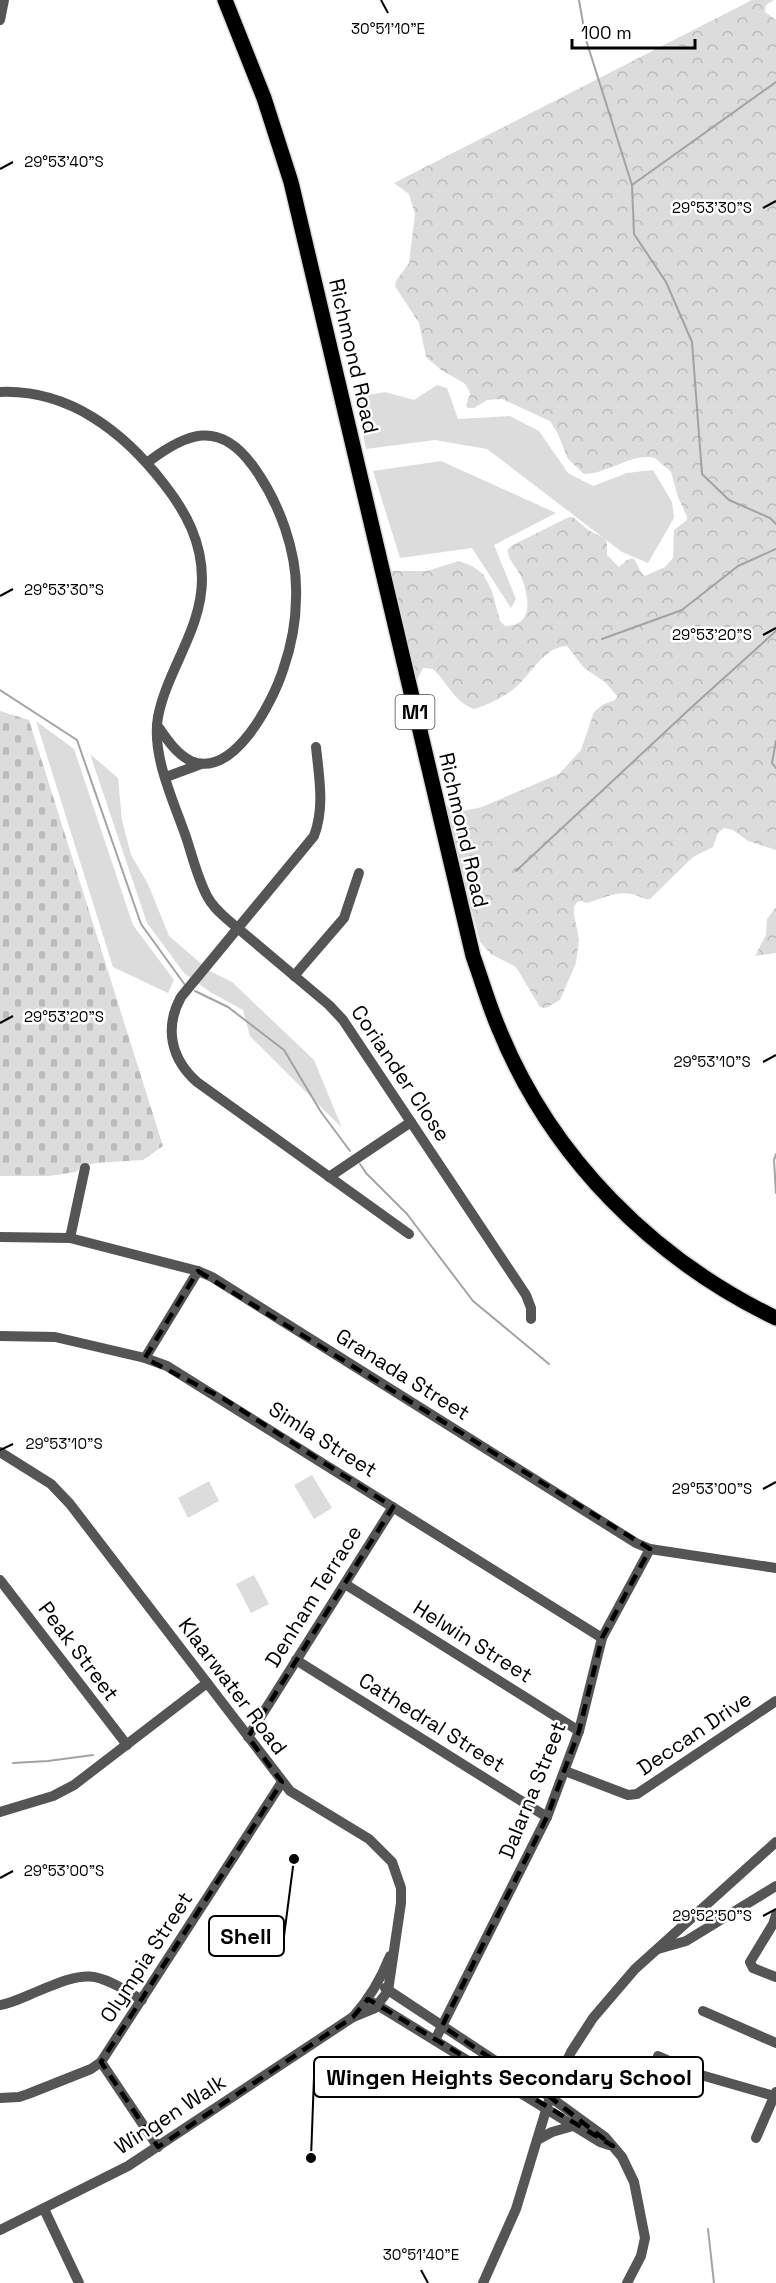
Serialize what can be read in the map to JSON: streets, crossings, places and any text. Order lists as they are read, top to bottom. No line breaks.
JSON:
{"streets":{"highway":["Richmond Road","M1"],"street":["Coriander Close","Granada Street","Simla Street","Denham Terrace","Helwin Street","Peak Street","Klaarwater Road","Cathedral Street","Deccan Drive","Dalarna Street","Olympia Street","Wingen Walk"]},"crossings":[["Granada Street","Dalarna Street"],["Simla Street","Denham Terrace"],["Simla Street","Dalarna Street"],["Denham Terrace","Helwin Street"],["Denham Terrace","Klaarwater Road"],["Denham Terrace","Cathedral Street"],["Helwin Street","Dalarna Street"],["Klaarwater Road","Olympia Street"],["Klaarwater Road","Wingen Walk"],["Cathedral Street","Dalarna Street"],["Deccan Drive","Dalarna Street"]],"places":["Shell","Wingen Heights Secondary School"],"scale_bar":"100 m","coordinates":["30°51'10\"E","29°53'40\"S","29°53'30\"S","29°53'20\"S","29°53'10\"S","29°53'00\"S","29°52'50\"S","30°51'40\"E"]}
